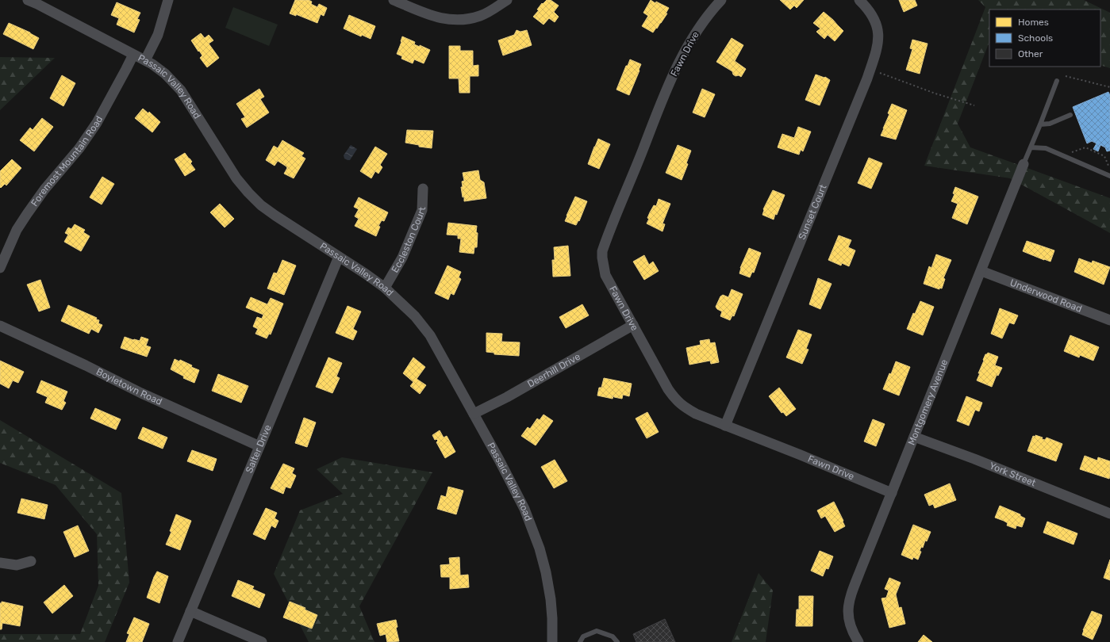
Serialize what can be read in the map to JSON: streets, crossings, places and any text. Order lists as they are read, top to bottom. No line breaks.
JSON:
{"streets":{"street":["Fawn Drive","Passaic Valley Road","Foremost Mountain Road","Sunset Court","Eccleston Court","Underwood Road","Deerhill Drive","Boyletown Road","Montgomery Avenue","Salter Drive","York Street"]},"crossings":[["Fawn Drive","Sunset Court"],["Fawn Drive","Deerhill Drive"],["Fawn Drive","Montgomery Avenue"],["Passaic Valley Road","Foremost Mountain Road"],["Passaic Valley Road","Eccleston Court"],["Passaic Valley Road","Deerhill Drive"],["Passaic Valley Road","Salter Drive"],["Underwood Road","Montgomery Avenue"],["Boyletown Road","Salter Drive"],["Montgomery Avenue","York Street"]],"legend":["Homes","Schools","Other"]}
